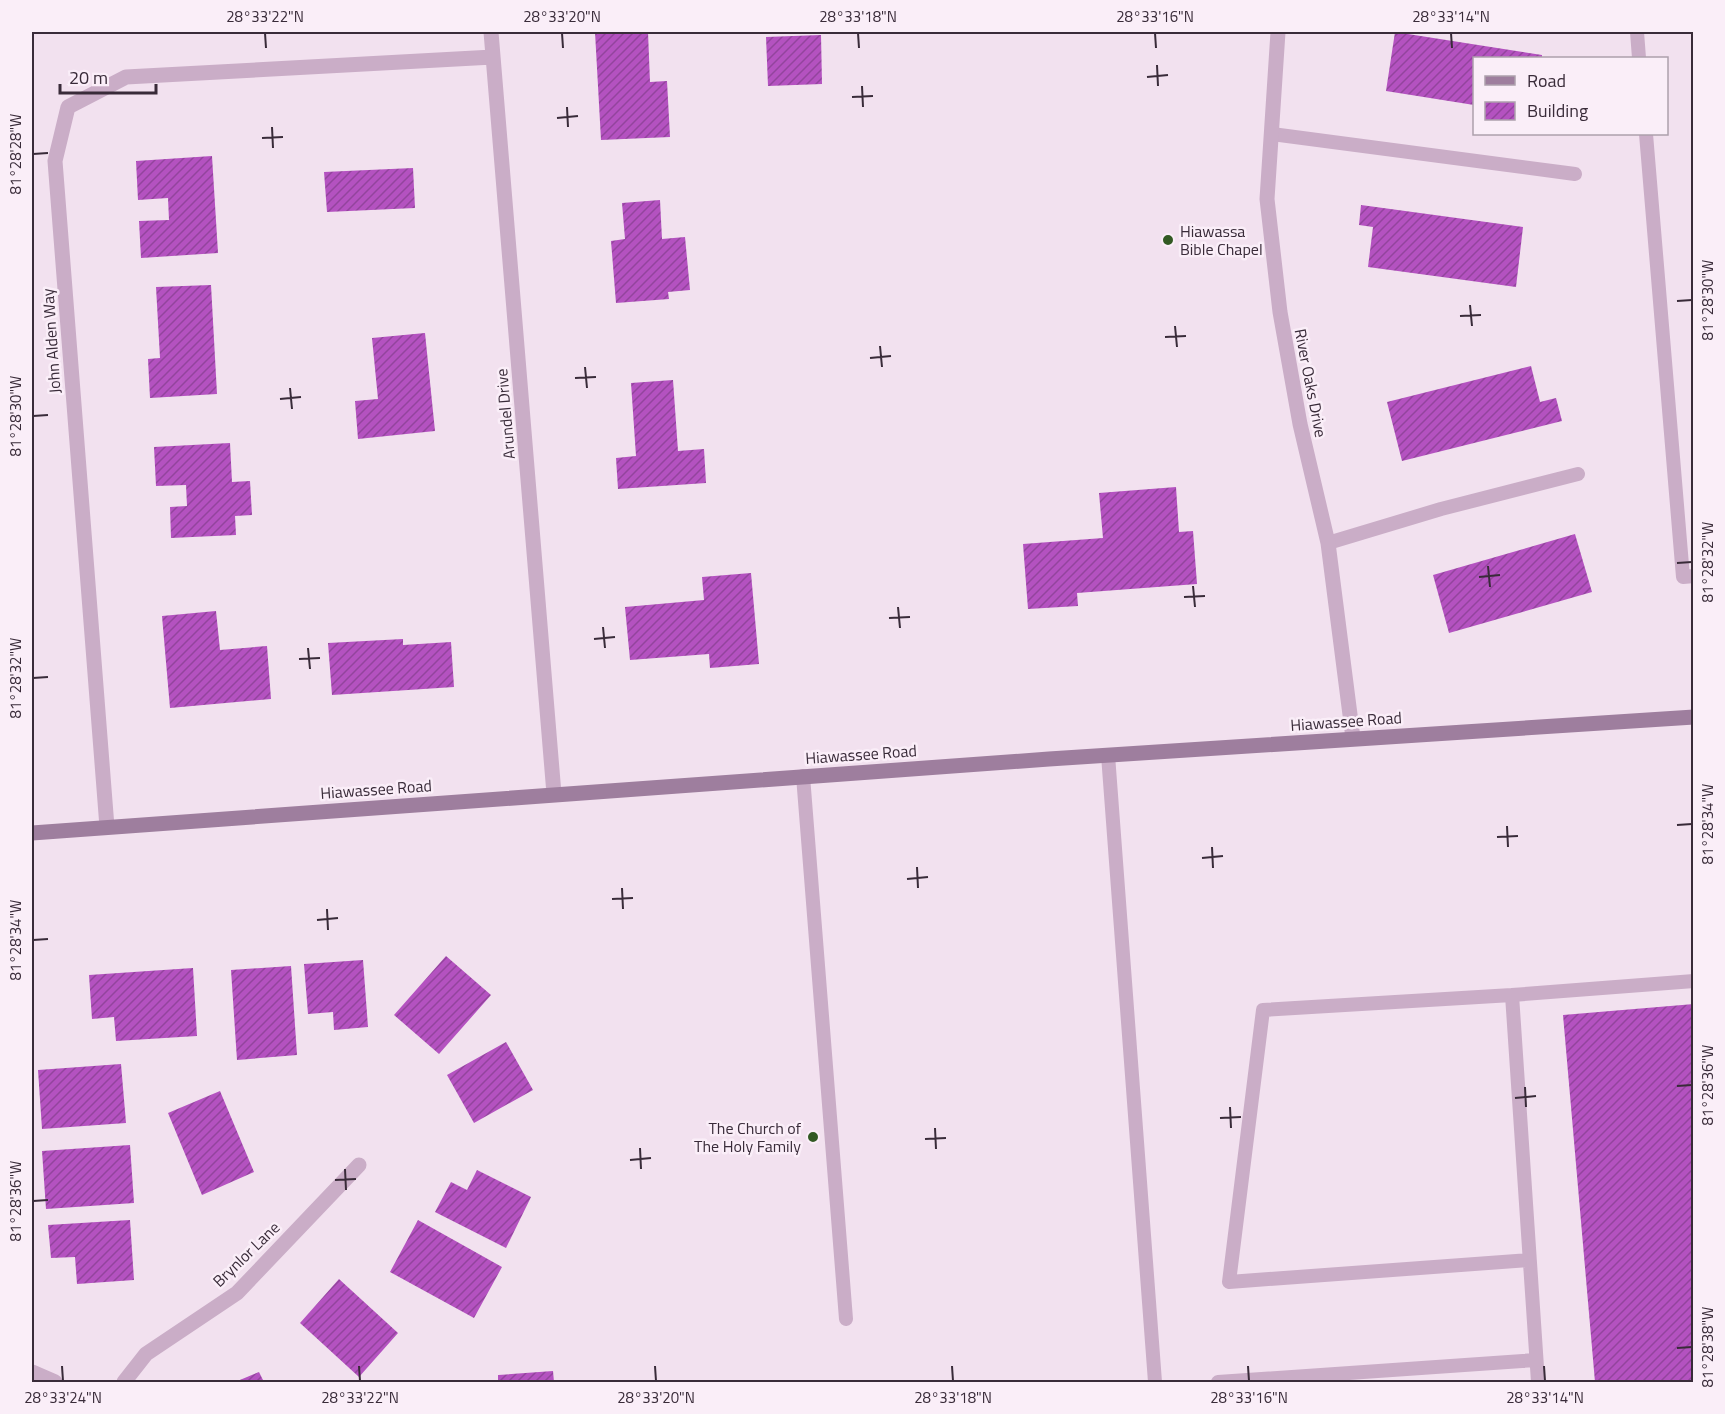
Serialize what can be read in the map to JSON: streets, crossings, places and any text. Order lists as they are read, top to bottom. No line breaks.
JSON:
{"streets":{"main road":["Hiawassee Road"],"street":["John Alden Way","River Oaks Drive","Arundel Drive","Brynlor Lane"]},"crossings":[["John Alden Way","Arundel Drive"],["John Alden Way","Hiawassee Road"],["River Oaks Drive","Hiawassee Road"],["Arundel Drive","Hiawassee Road"]],"places":["Hiawassa Bible Chapel","The Church of The Holy Family"],"legend":["Road","Building"],"scale_bar":"20 m","coordinates":["28°33'22\"N","28°33'20\"N","28°33'18\"N","28°33'16\"N","28°33'14\"N","81°28'28\"W","81°28'30\"W","81°28'32\"W","81°28'34\"W","81°28'36\"W","81°28'38\"W","28°33'24\"N"]}
